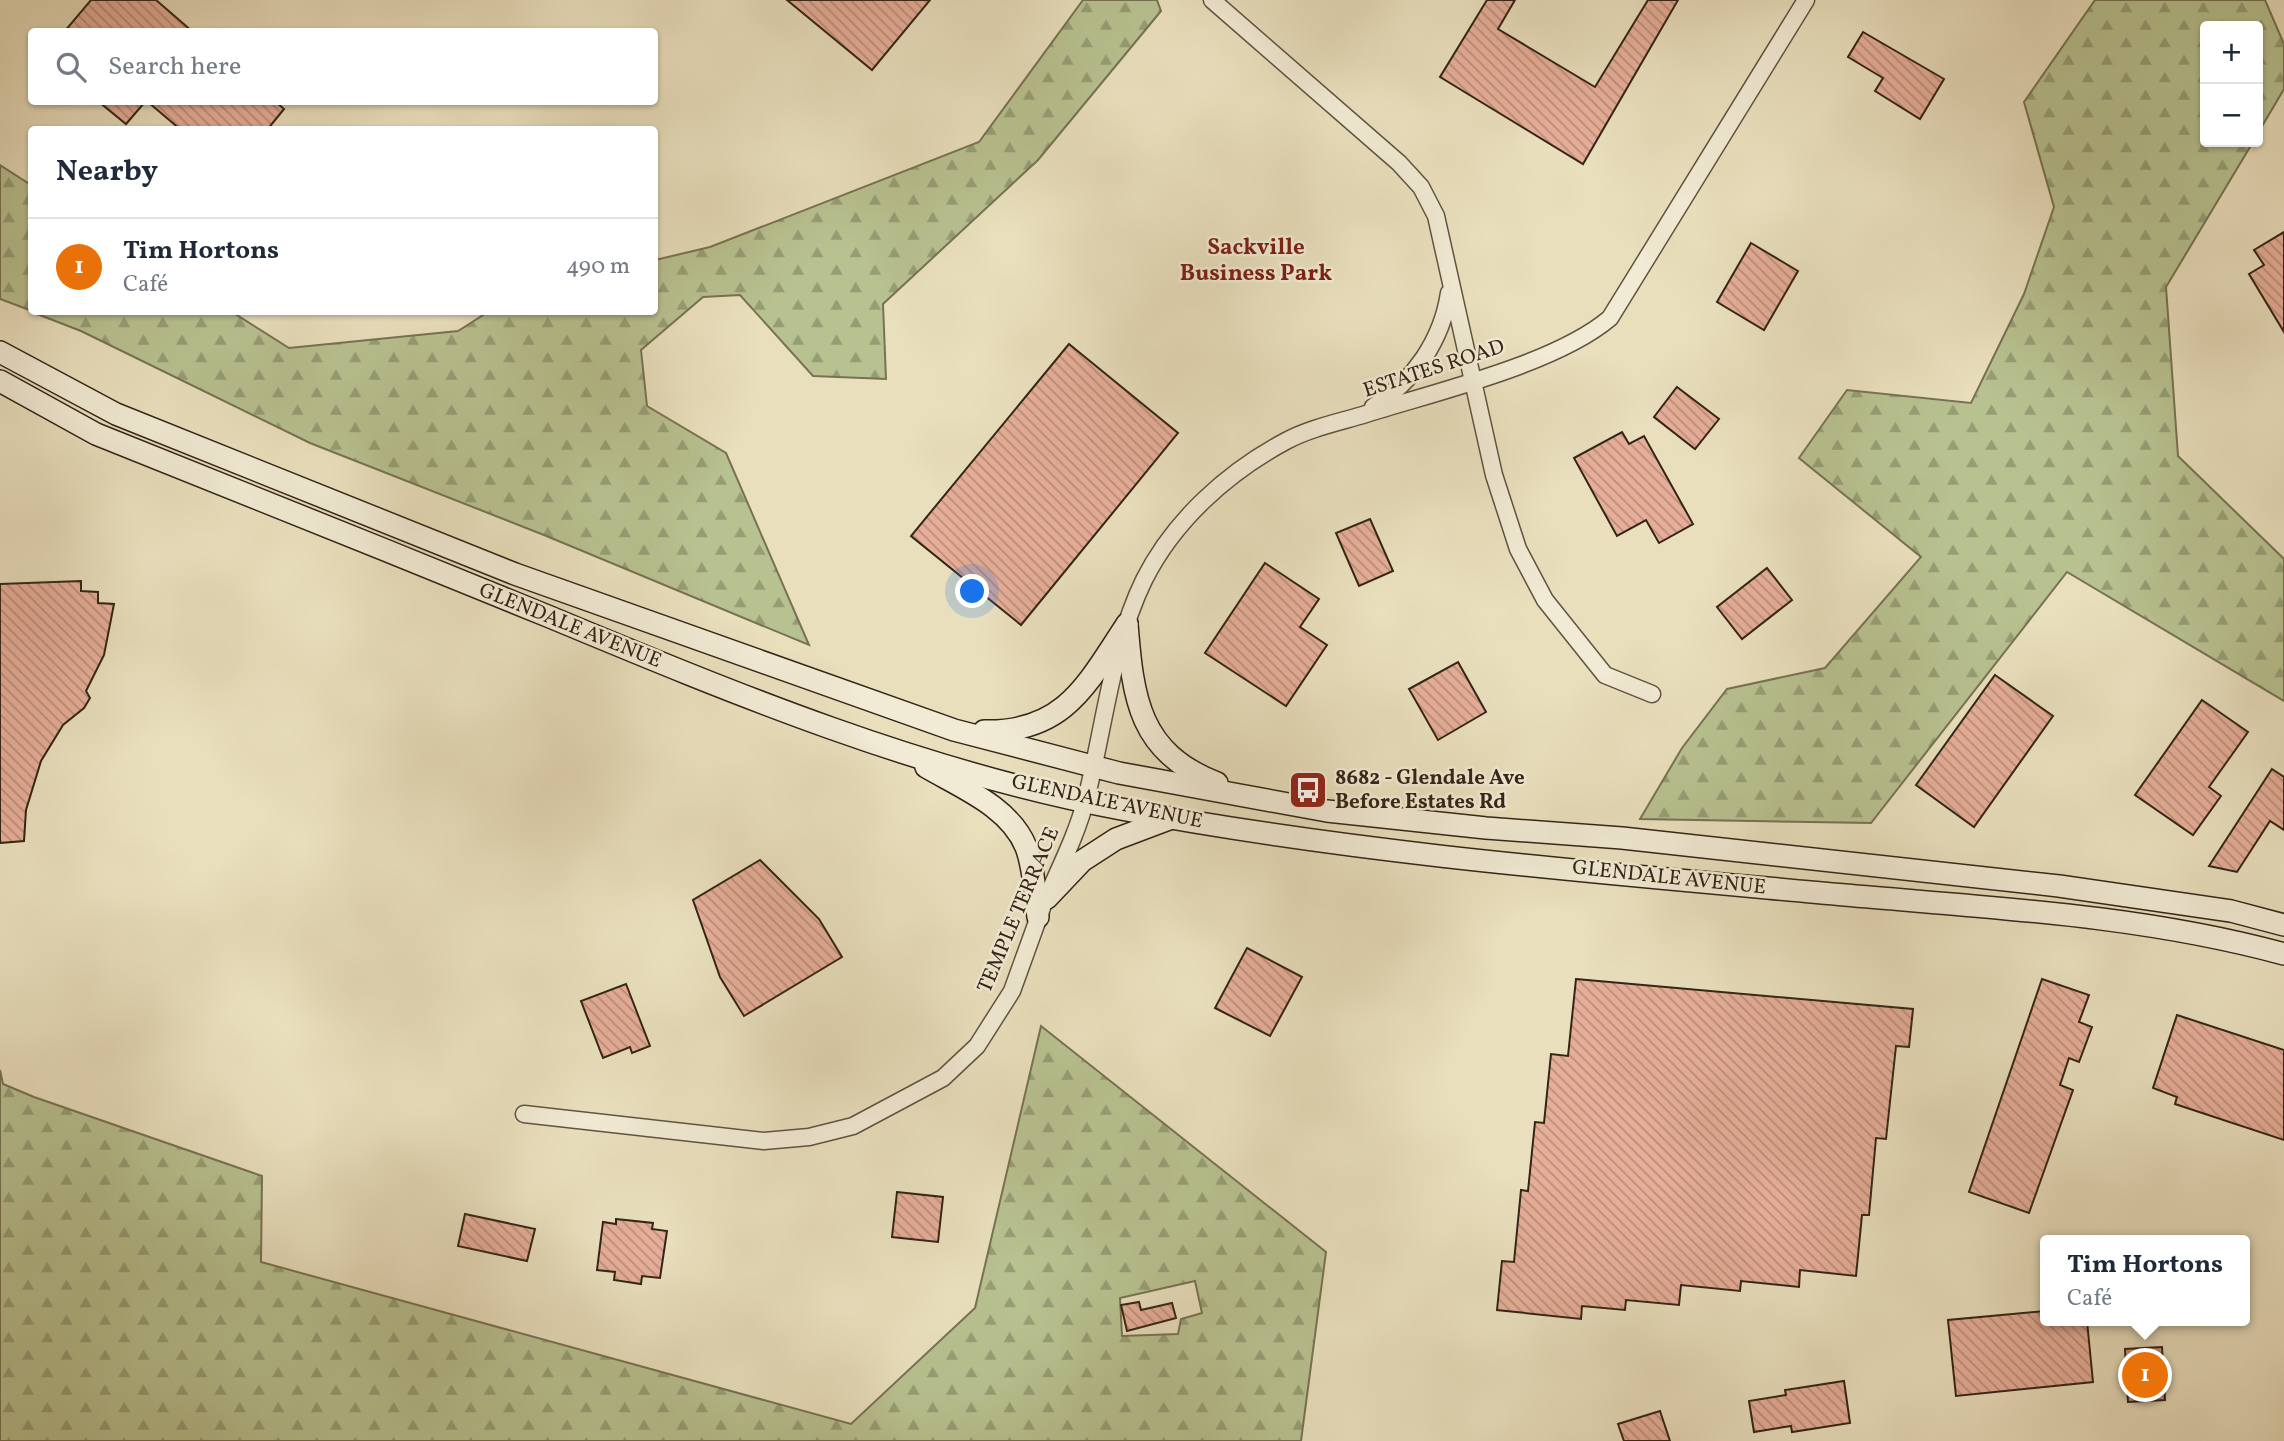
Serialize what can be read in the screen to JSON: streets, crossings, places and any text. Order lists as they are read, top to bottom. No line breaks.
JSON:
{"streets":{"main road":["GLENDALE AVENUE"],"street":["ESTATES ROAD","TEMPLE TERRACE"]},"crossings":[["ESTATES ROAD","GLENDALE AVENUE"],["ESTATES ROAD","TEMPLE TERRACE"],["GLENDALE AVENUE","TEMPLE TERRACE"]],"districts":["Sackville Business Park"],"places":{"bus stop":["8682 - Glendale Ave Before Estates Rd"]},"page":{"map_buttons":["+","−"],"search":"Search here","heading":"Nearby","list":[{"mark":"1","name":"Tim Hortons","note":"Café","value":"490 m"}],"popup":["Tim Hortons","Café"],"pins":"1"}}
